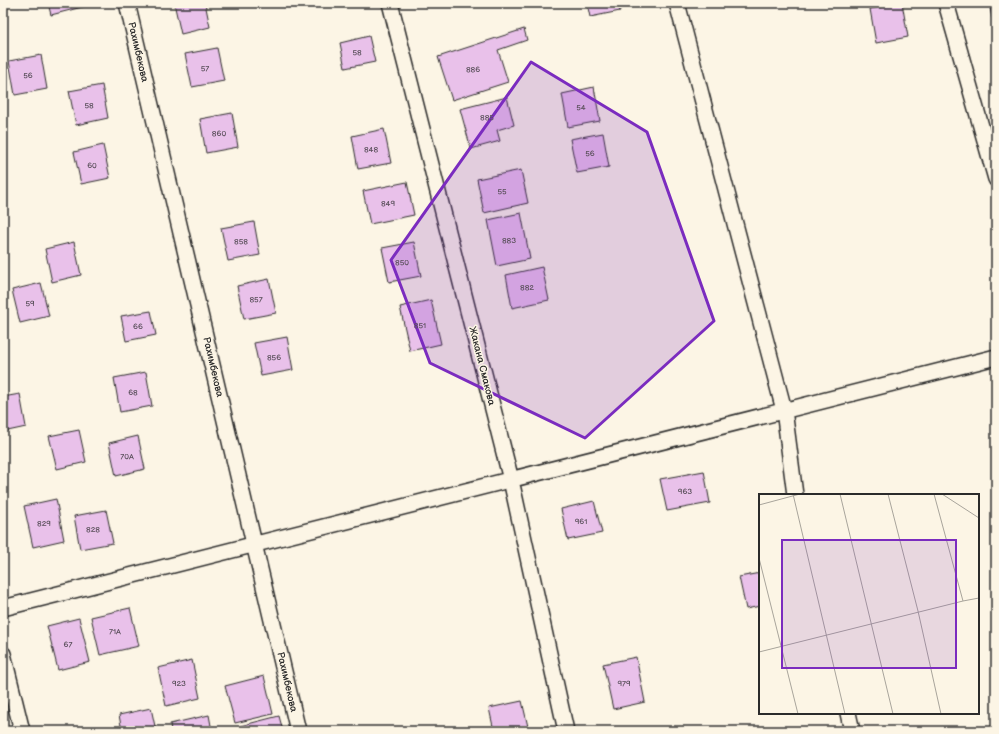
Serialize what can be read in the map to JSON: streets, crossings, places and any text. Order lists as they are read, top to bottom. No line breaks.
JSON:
{"streets":{"street":["Рахимбекова","Жакана Смакова"]},"house_numbers":["58","57","886","56","58","54","885","860","848","56","60","55","849","883","858","850","882","857","59","851","66","856","68","70А","963","961","829","828","71А","67","923","979"]}
